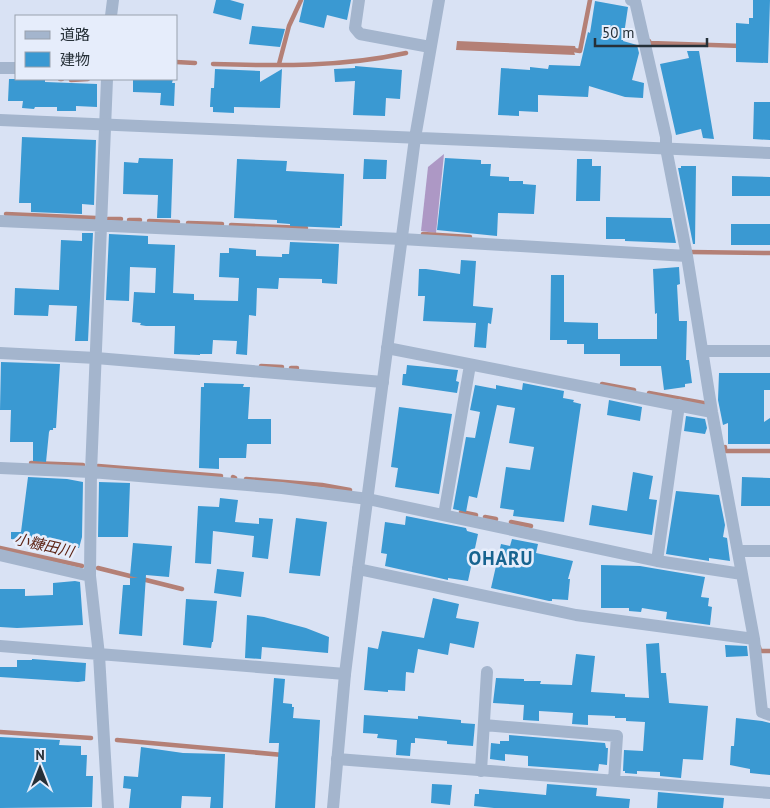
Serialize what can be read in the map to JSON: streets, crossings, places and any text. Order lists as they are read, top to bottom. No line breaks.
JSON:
{"districts":["OHARU"],"water":["小糠田川"],"legend":["道路","建物"],"scale_bar":"50 m","north":"top"}
